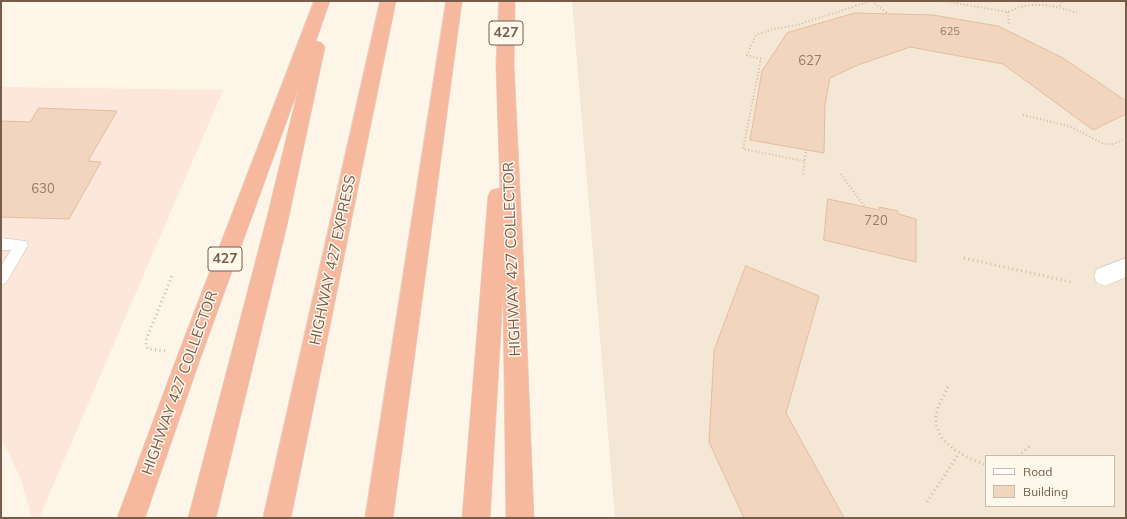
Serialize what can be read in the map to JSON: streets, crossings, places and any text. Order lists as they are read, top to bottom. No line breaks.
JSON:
{"streets":{"highway":["427","HIGHWAY 427 COLLECTOR","HIGHWAY 427 EXPRESS"]},"house_numbers":["625","627","630","720"],"legend":["Road","Building"]}
